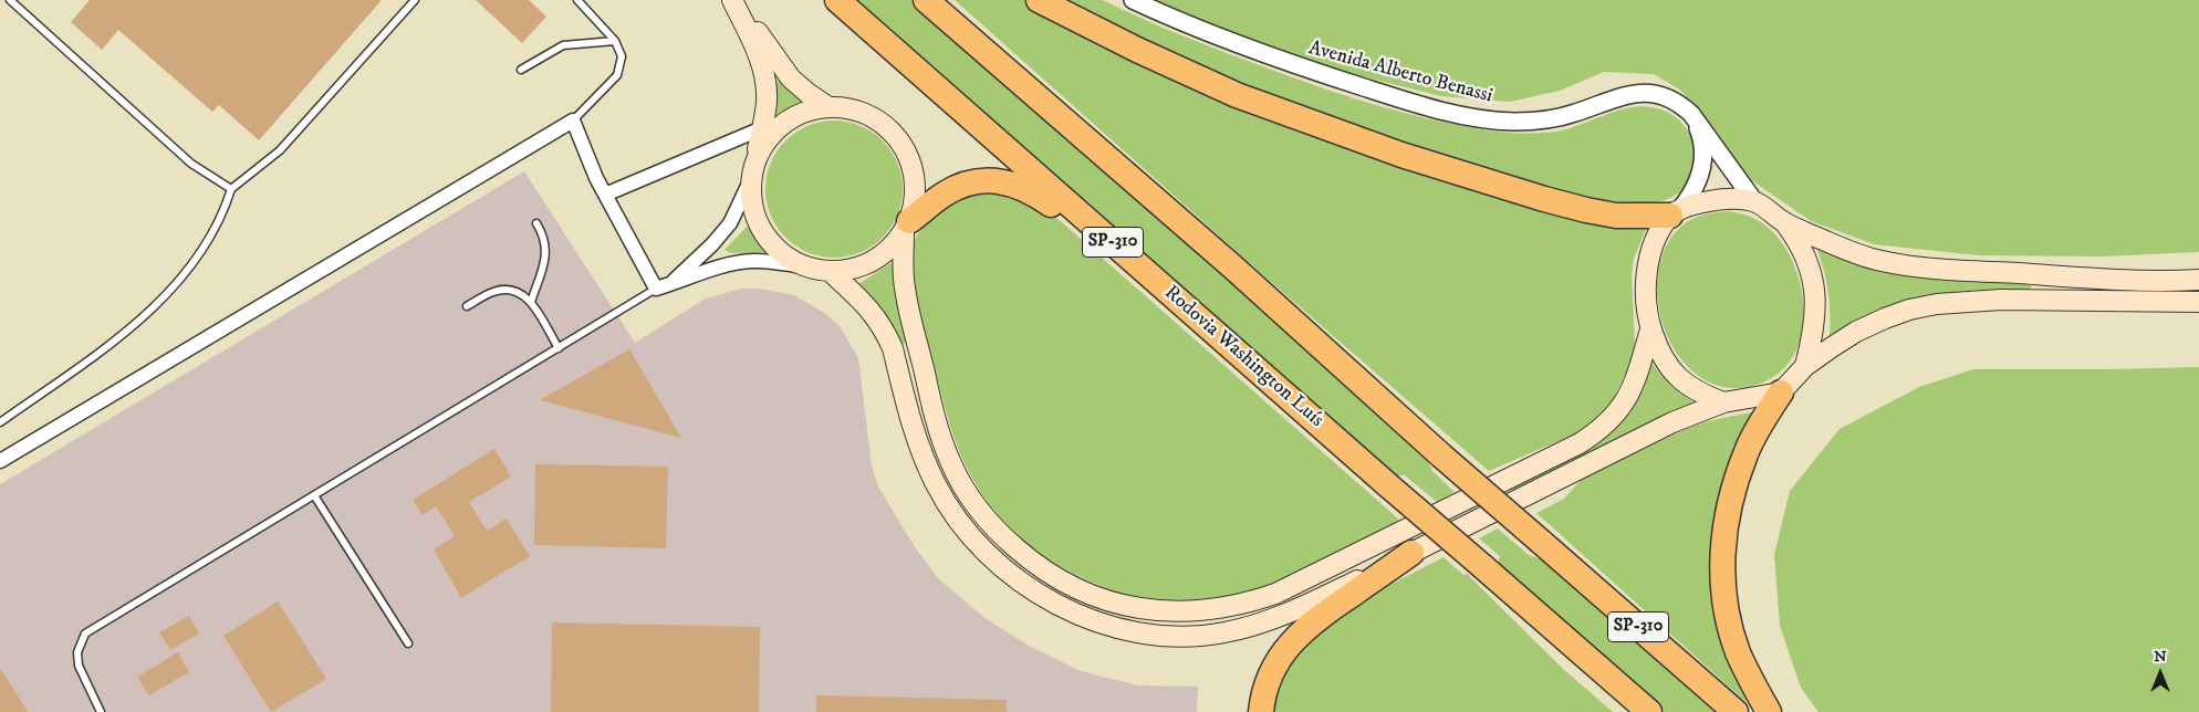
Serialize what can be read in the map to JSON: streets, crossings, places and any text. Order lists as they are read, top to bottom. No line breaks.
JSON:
{"streets":{"highway":["SP-310","Rodovia Washington Luís"],"street":["Avenida Alberto Benassi"]},"north":"top"}
